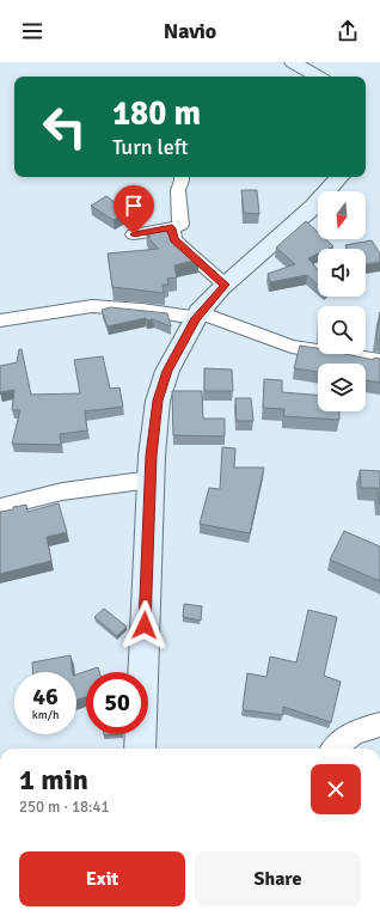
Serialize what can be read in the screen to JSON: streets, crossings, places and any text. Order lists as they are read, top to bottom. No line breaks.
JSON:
{"north":"bottom","page":{"header":"Navio","turn":["180 m","Turn left"],"speed":"46 km/h","limit":"50","heading":["1 min","250 m · 18:41"],"buttons":["Exit","Share"]}}
